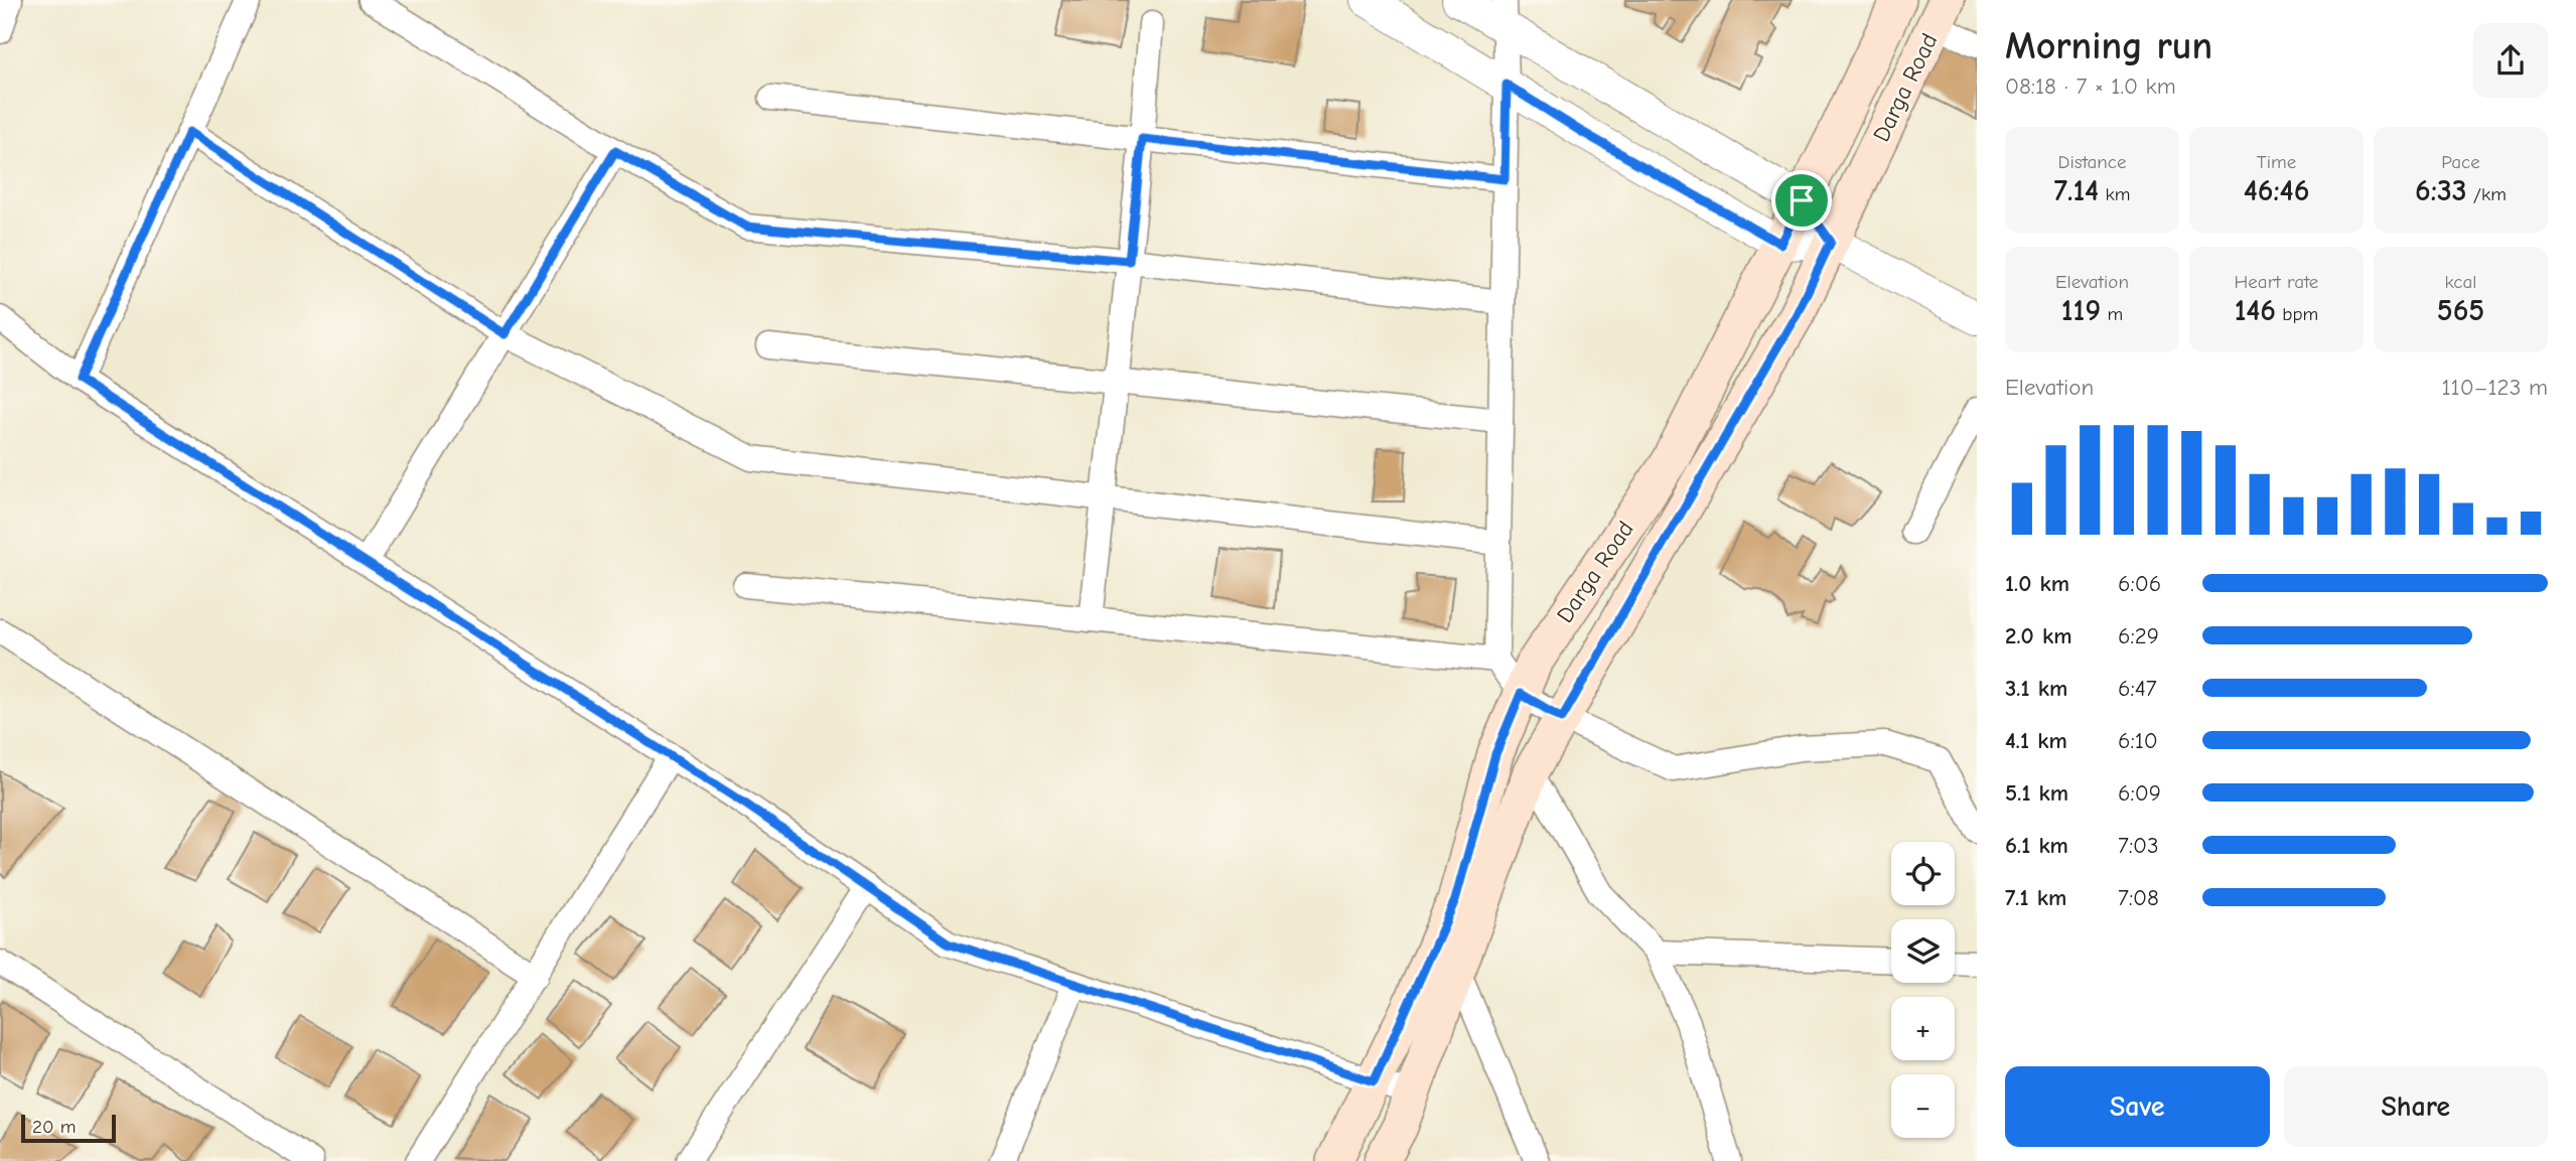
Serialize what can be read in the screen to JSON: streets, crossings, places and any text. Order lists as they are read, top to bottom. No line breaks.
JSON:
{"streets":{"main road":["Darga Road"]},"scale_bar":"20 m","page":{"heading":["Morning run","08:18 · 7 × 1.0 km"],"stats":[["Distance","7.14 km"],["Time","46:46"],["Pace","6:33 /km"],["Elevation","119 m"],["Heart rate","146 bpm"],["kcal","565"]],"chart":["Elevation","110–123 m"],"list":[{"name":"1.0 km","note":"6:06"},{"name":"2.0 km","note":"6:29"},{"name":"3.1 km","note":"6:47"},{"name":"4.1 km","note":"6:10"},{"name":"5.1 km","note":"6:09"},{"name":"6.1 km","note":"7:03"},{"name":"7.1 km","note":"7:08"}],"map_buttons":["+","−"],"buttons":["Save","Share"],"scale":"20 m"}}
